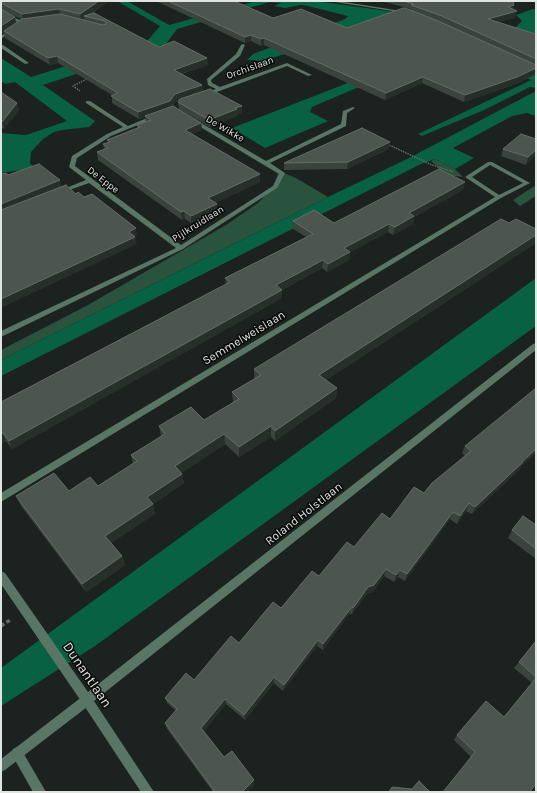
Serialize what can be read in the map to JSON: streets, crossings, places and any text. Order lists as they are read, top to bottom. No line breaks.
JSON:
{"streets":{"street":["Orchislaan","De Wikke","De Eppe","Pijlkruidlaan","Semmelweislaan","Roland Holstlaan","Dunantlaan"]},"crossings":[["De Wikke","Pijlkruidlaan"],["De Eppe","Pijlkruidlaan"],["Roland Holstlaan","Dunantlaan"]]}
